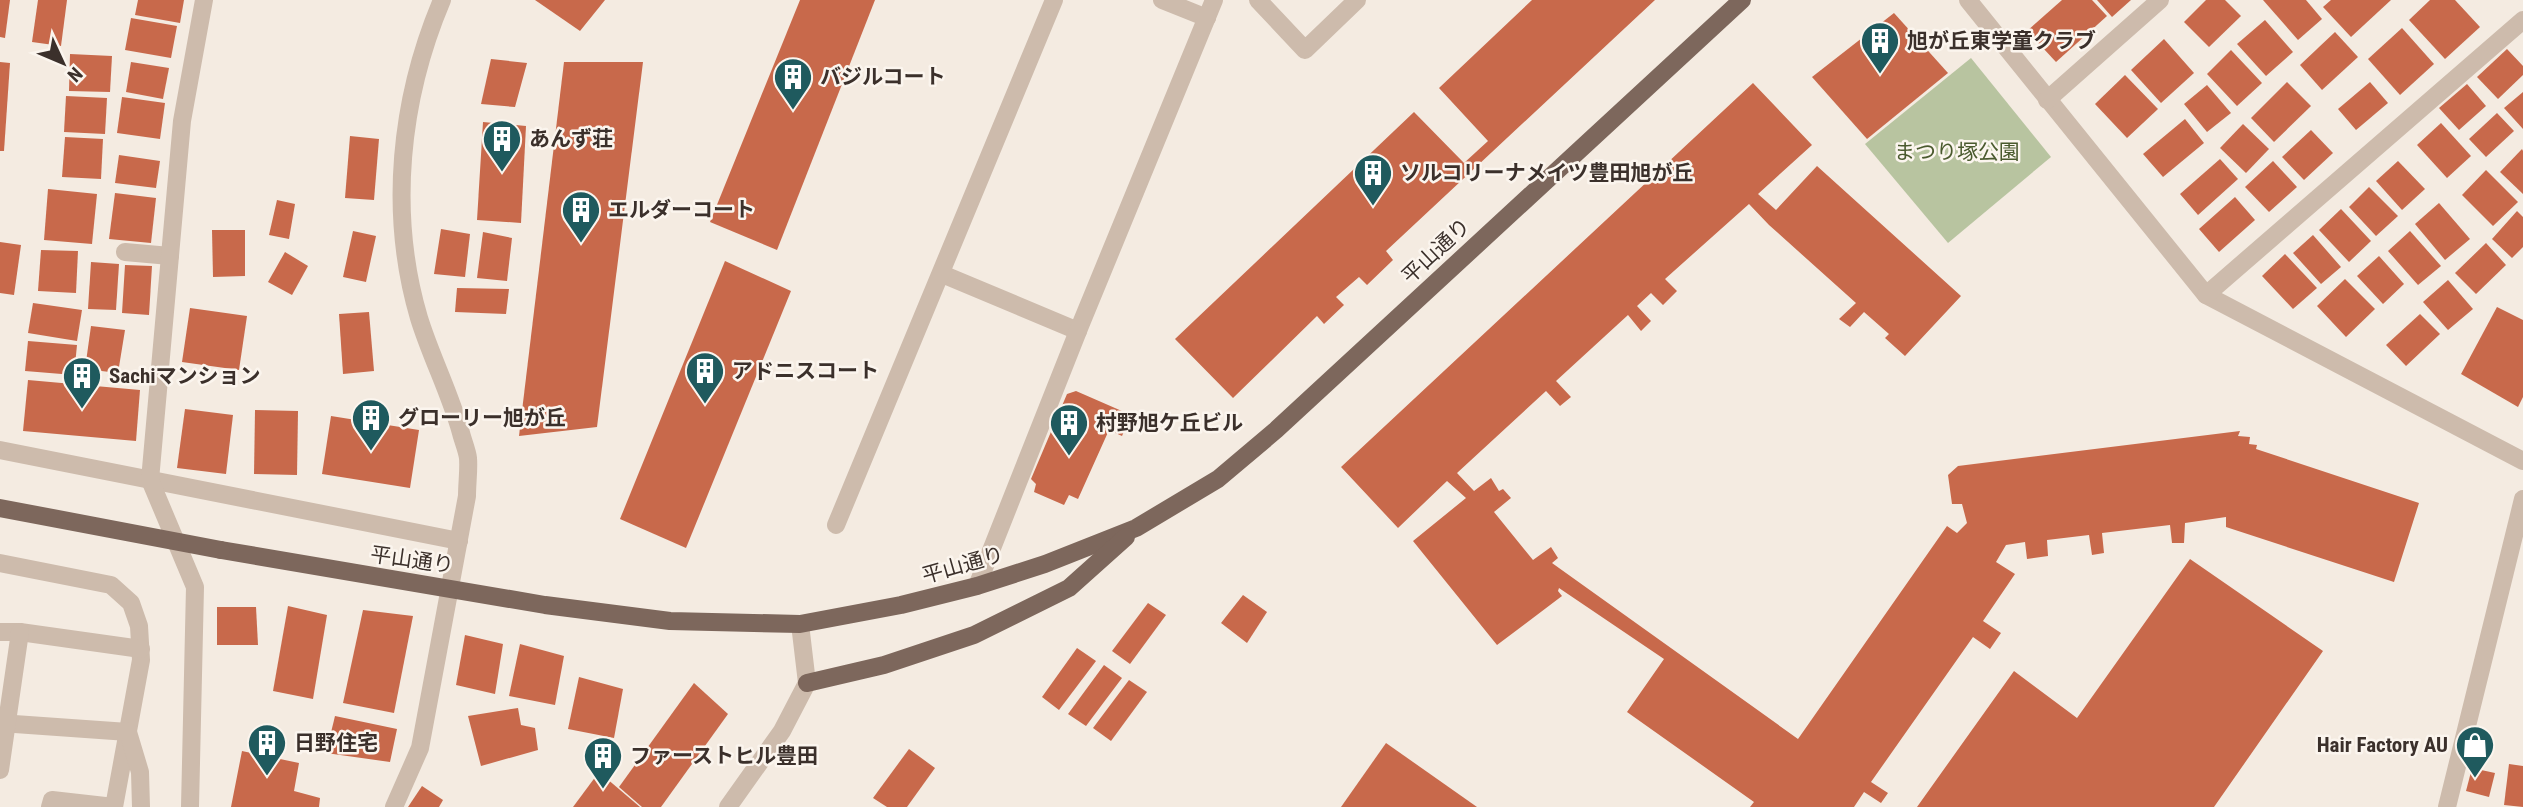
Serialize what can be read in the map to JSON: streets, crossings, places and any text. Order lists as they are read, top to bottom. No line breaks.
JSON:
{"streets":{"main road":["平山通り"]},"parks":["まつり塚公園"],"places":{"building":["旭が丘東学童クラブ","バジルコート","あんず荘","ソルコリーナメイツ豊田旭が丘","エルダーコート","アドニスコート","Sachiマンション","グローリー旭が丘","村野旭ケ丘ビル","日野住宅","ファーストヒル豊田"],"shop":["Hair Factory AU"]},"north":"bottom right"}
